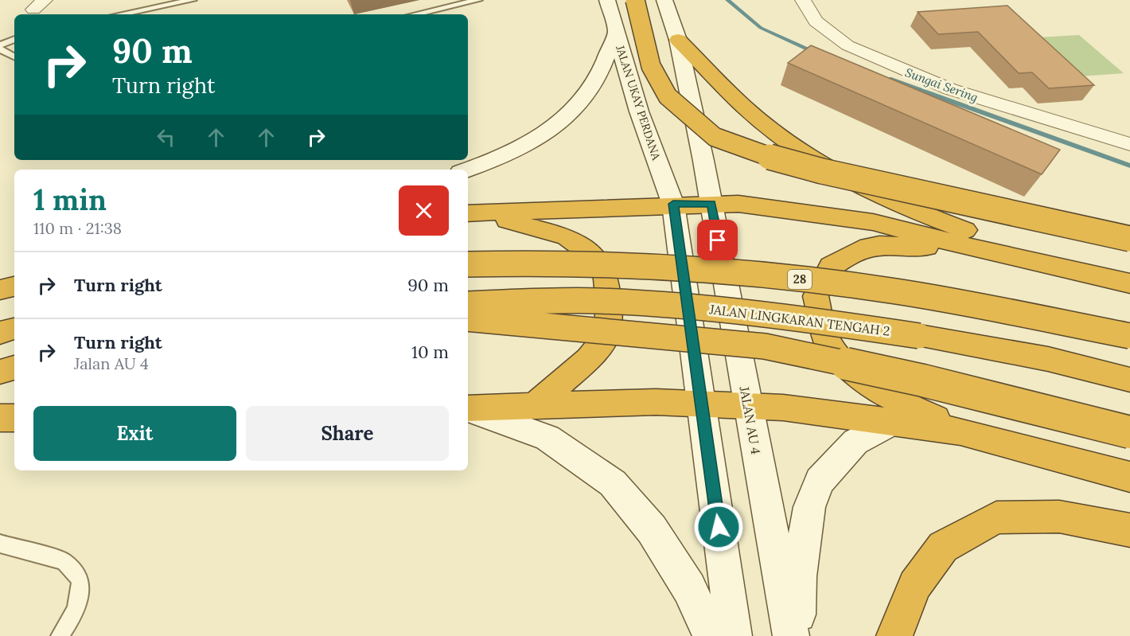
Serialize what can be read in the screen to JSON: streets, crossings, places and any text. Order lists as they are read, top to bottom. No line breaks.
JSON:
{"streets":{"highway":["28","JALAN LINGKARAN TENGAH 2"],"street":["JALAN UKAY PERDANA","JALAN AU 4"]},"water":["Sungai Sering"],"page":{"turn":["90 m","Turn right"],"heading":["1 min","110 m · 21:38"],"list":[{"name":"Turn right","value":"90 m"},{"name":"Turn right","note":"Jalan AU 4","value":"10 m"}],"buttons":["Exit","Share"]}}
